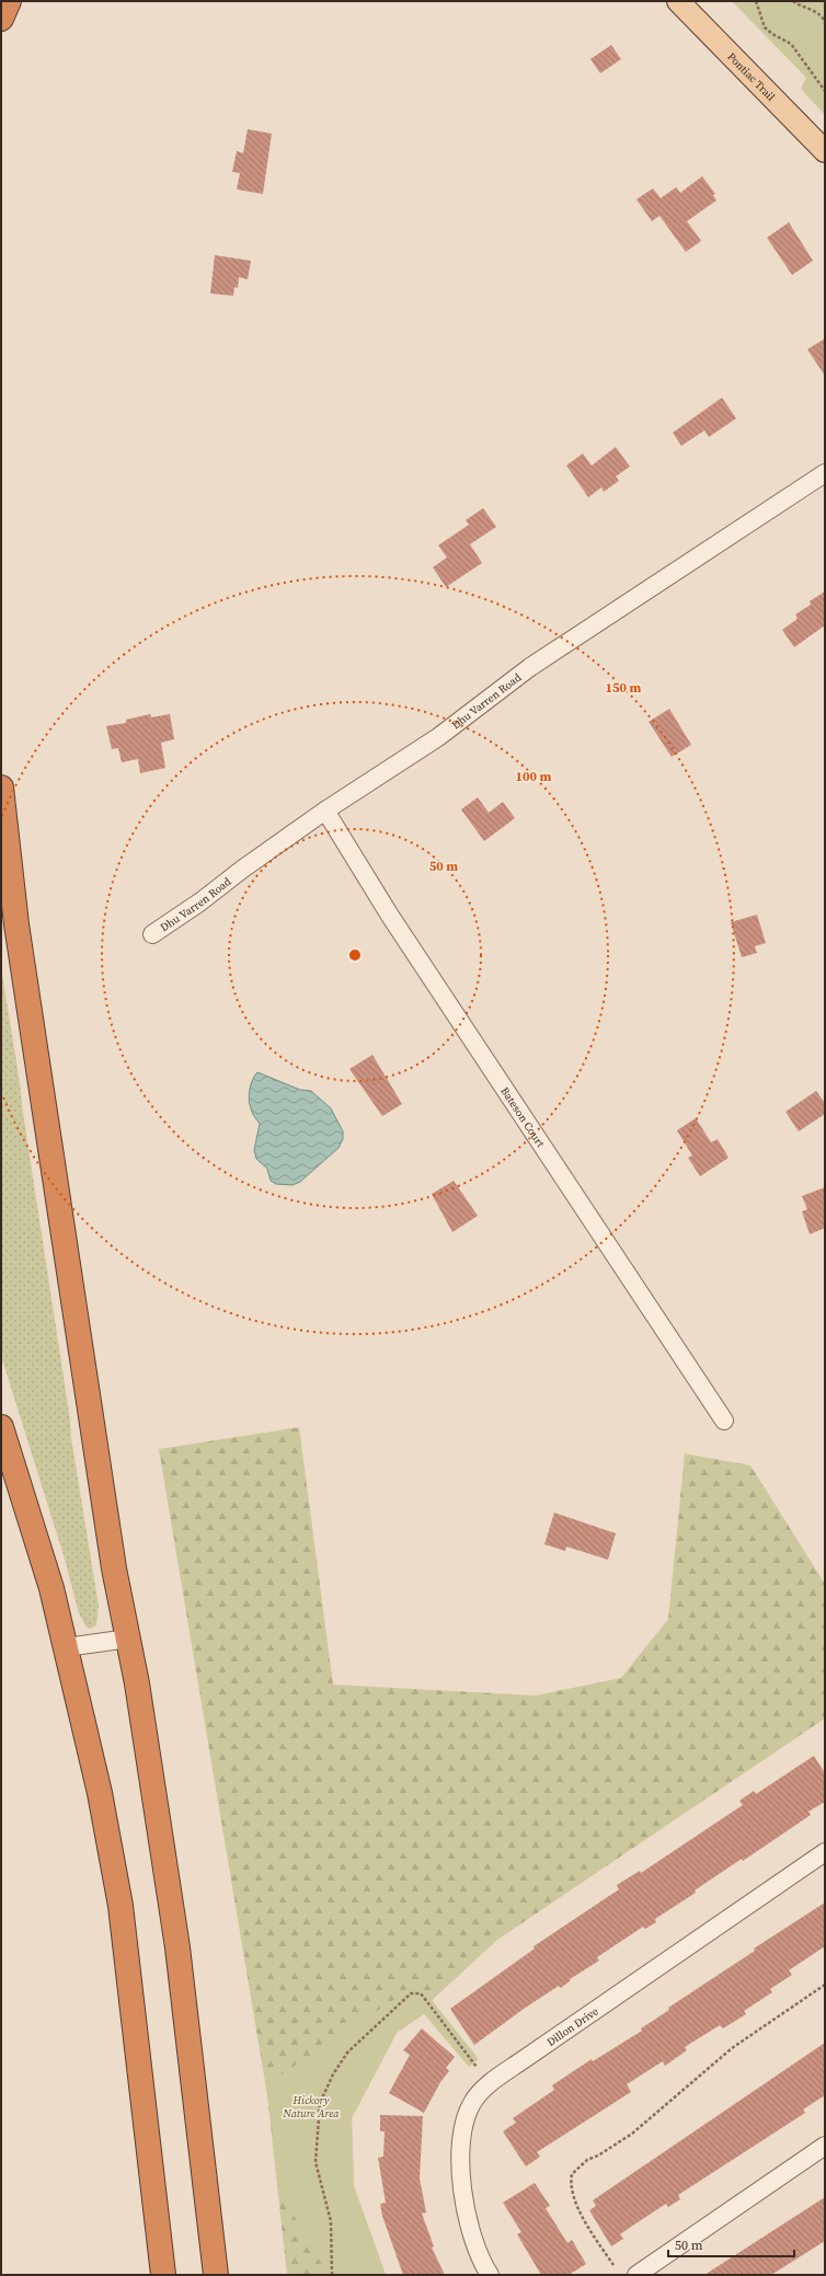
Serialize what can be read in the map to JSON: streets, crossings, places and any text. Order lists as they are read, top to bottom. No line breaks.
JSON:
{"streets":{"main road":["Pontiac Trail"],"street":["Dhu Varren Road","Bateson Court","Dillon Drive"]},"crossings":[["Dhu Varren Road","Bateson Court"]],"parks":["Hickory Nature Area"],"scale_bar":"50 m","rings":["150 m","100 m","50 m"]}
